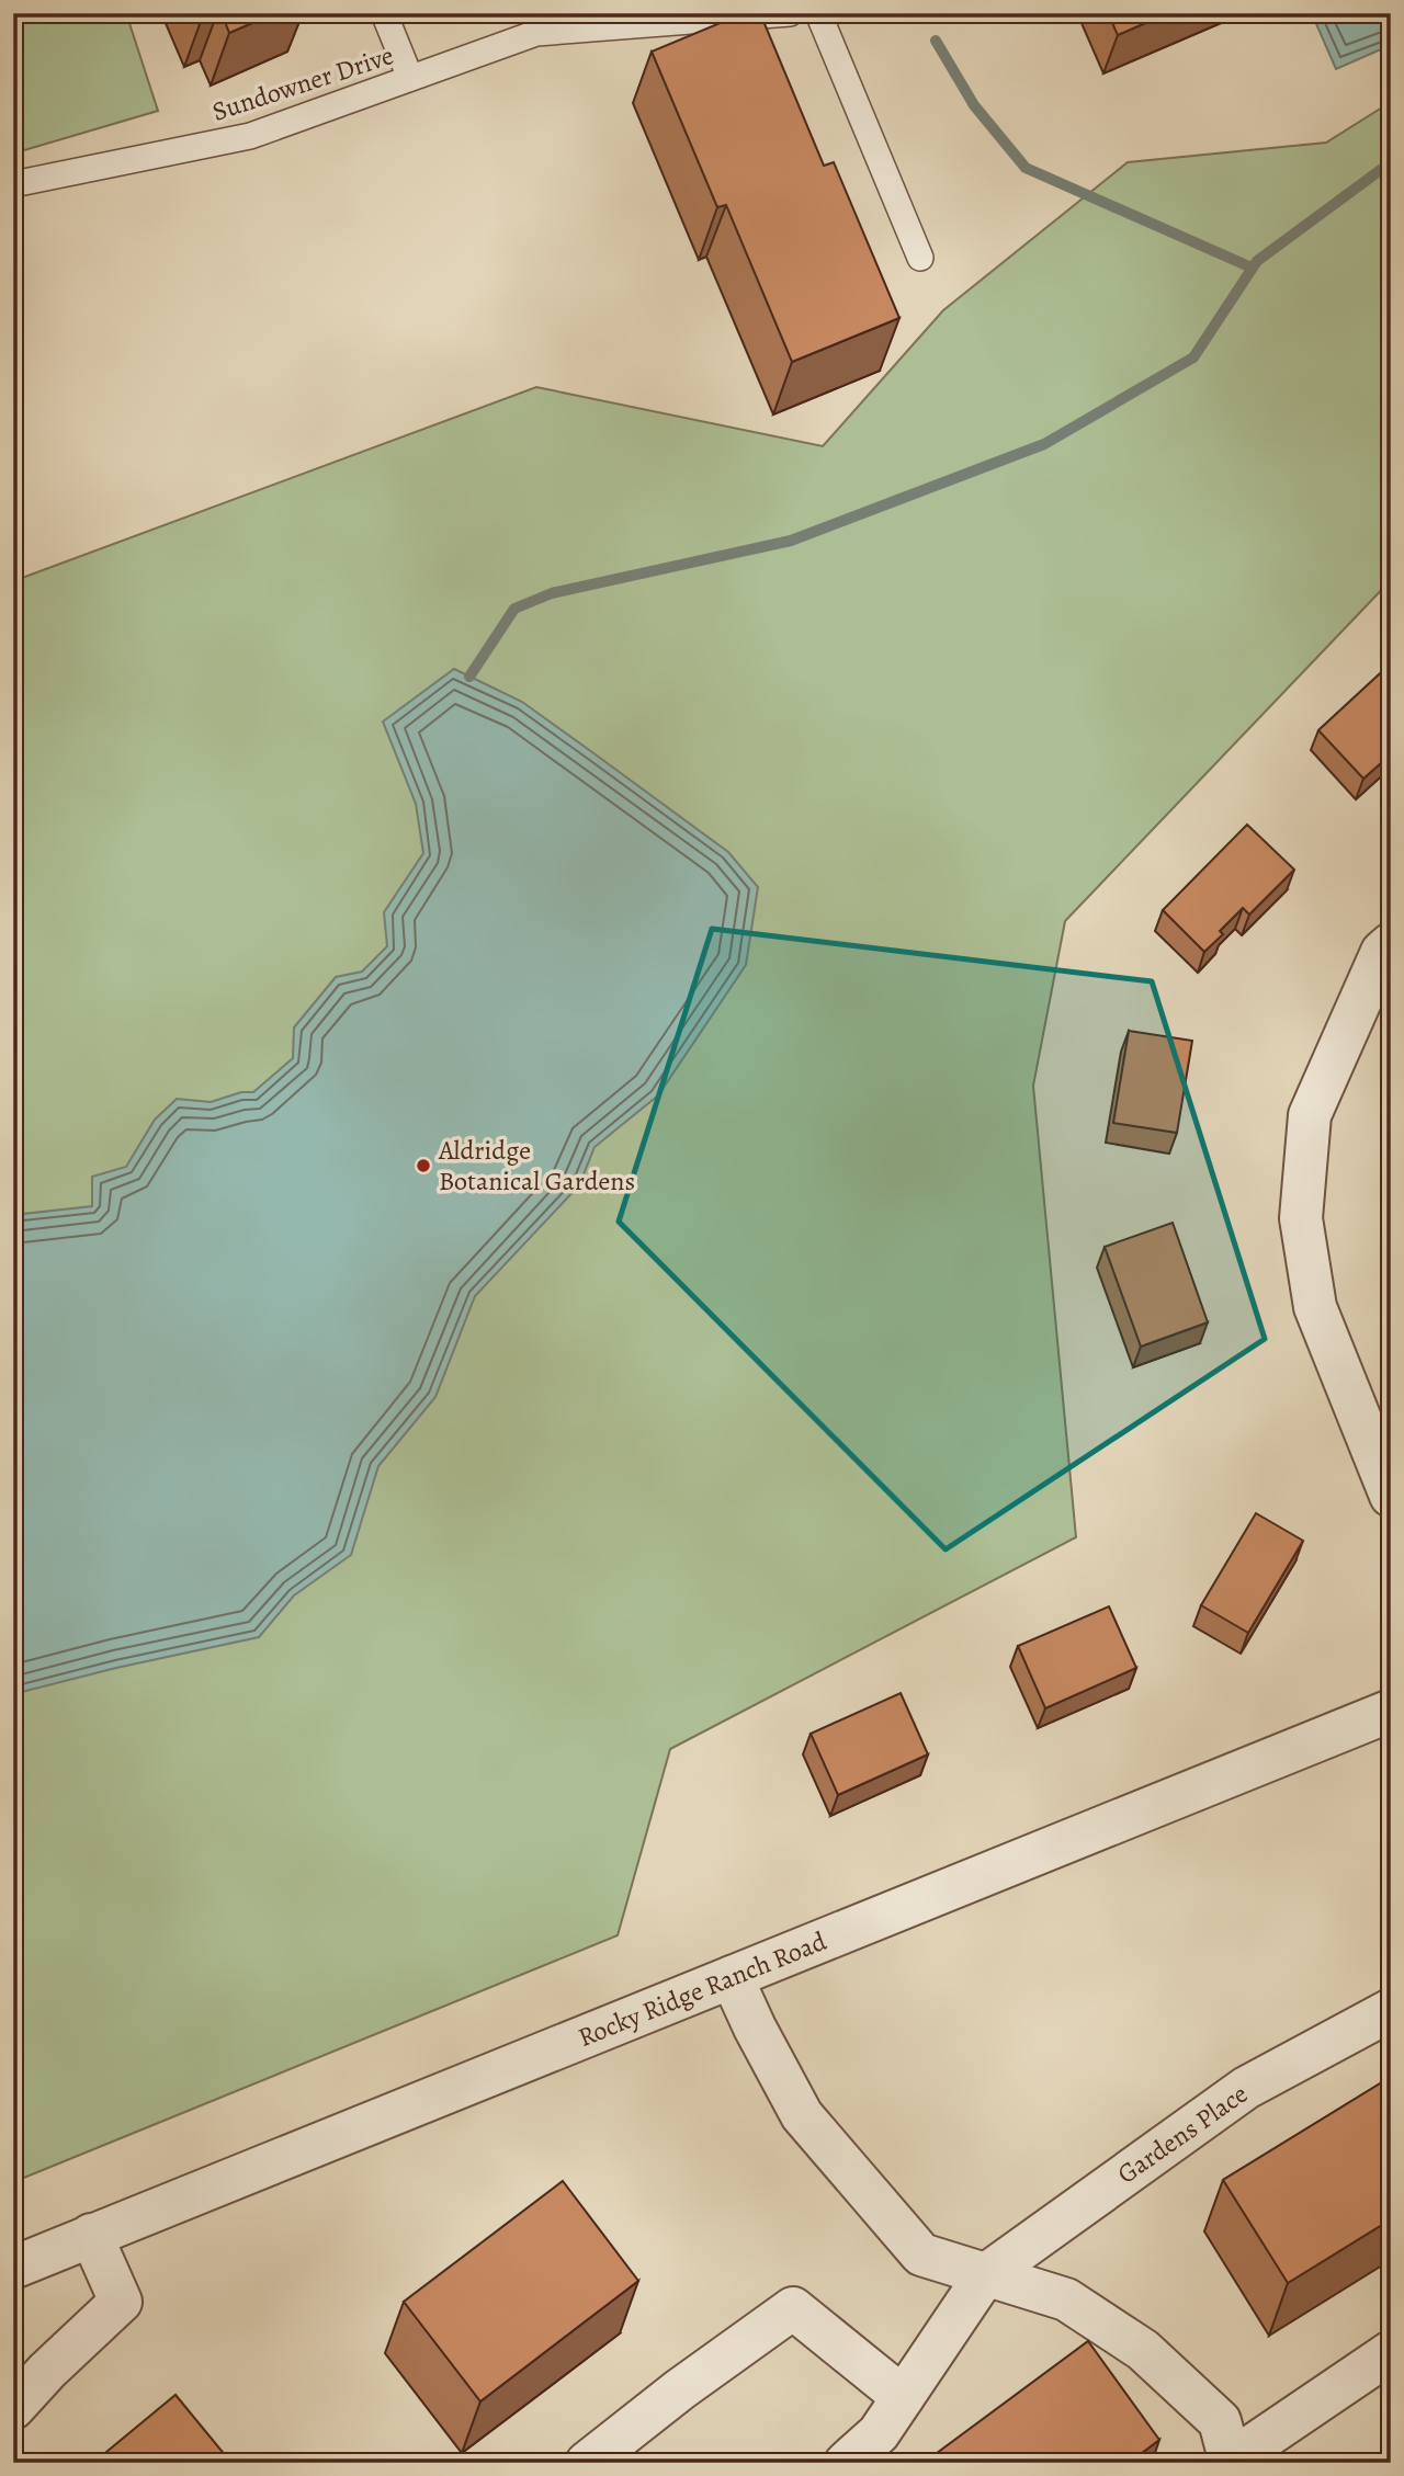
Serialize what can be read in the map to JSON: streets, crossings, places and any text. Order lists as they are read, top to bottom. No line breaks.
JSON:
{"streets":{"street":["Rocky Ridge Ranch Road","Gardens Place"],"lane":["Sundowner Drive"]},"places":["Aldridge Botanical Gardens"]}
